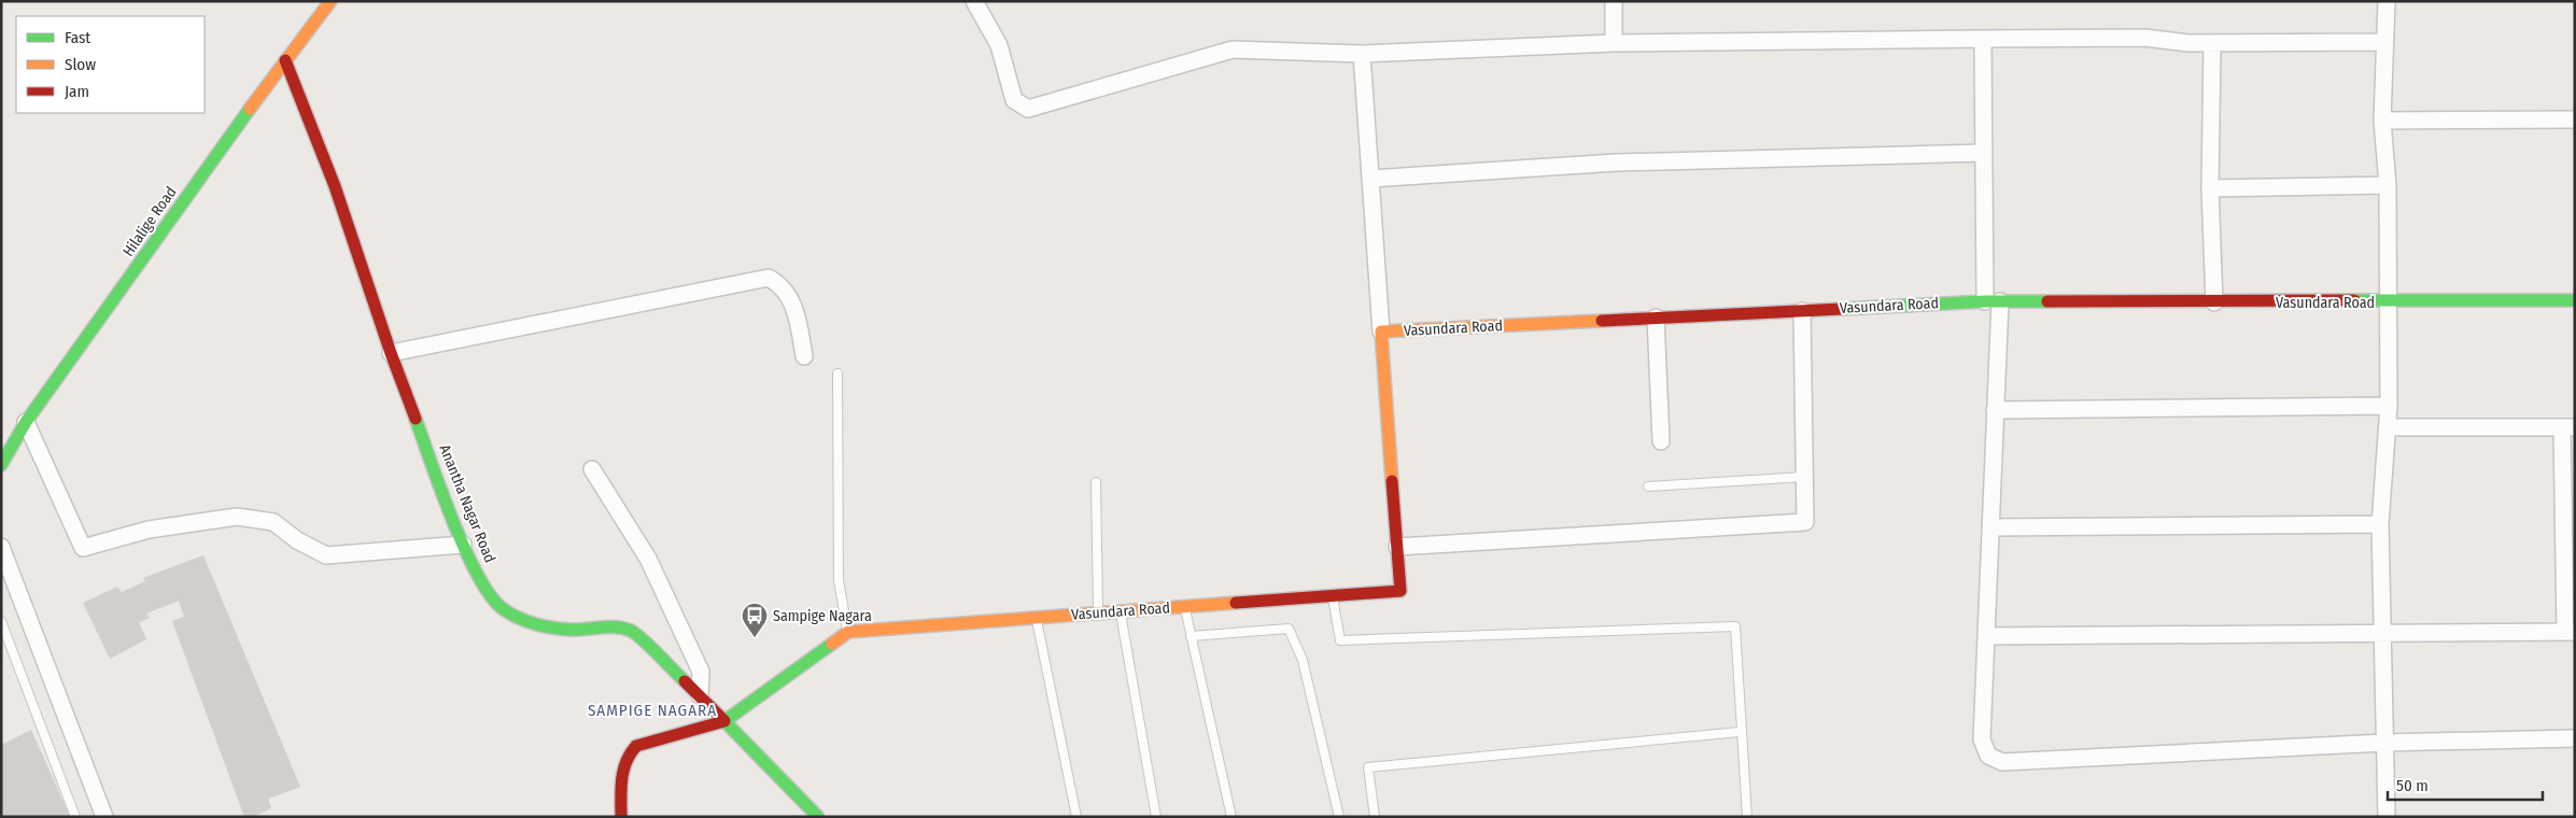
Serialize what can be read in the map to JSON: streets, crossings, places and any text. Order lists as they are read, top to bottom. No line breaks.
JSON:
{"streets":{"street":["Hilalige Road","Vasundara Road","Anantha Nagar Road"]},"crossings":[["Hilalige Road","Anantha Nagar Road"]],"districts":["SAMPIGE NAGARA"],"places":{"bus stop":["Sampige Nagara"]},"legend":["Fast","Slow","Jam"],"scale_bar":"50 m"}
